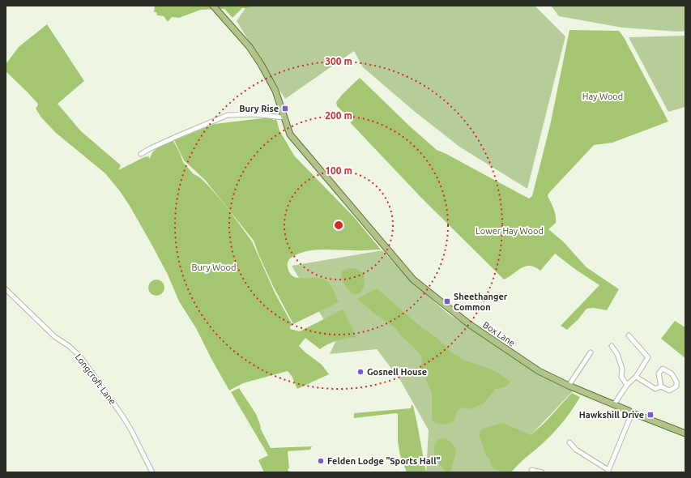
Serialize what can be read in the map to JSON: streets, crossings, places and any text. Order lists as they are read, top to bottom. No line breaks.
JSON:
{"streets":{"main road":["Box Lane"],"street":["Longcroft Lane"]},"parks":["Hay Wood","Lower Hay Wood","Bury Wood"],"places":{"transit":["Bury Rise","Sheethanger Common","Hawkshill Drive"],"other":["Gosnell House","Felden Lodge \"Sports Hall\""]},"rings":["300 m","200 m","100 m"]}
